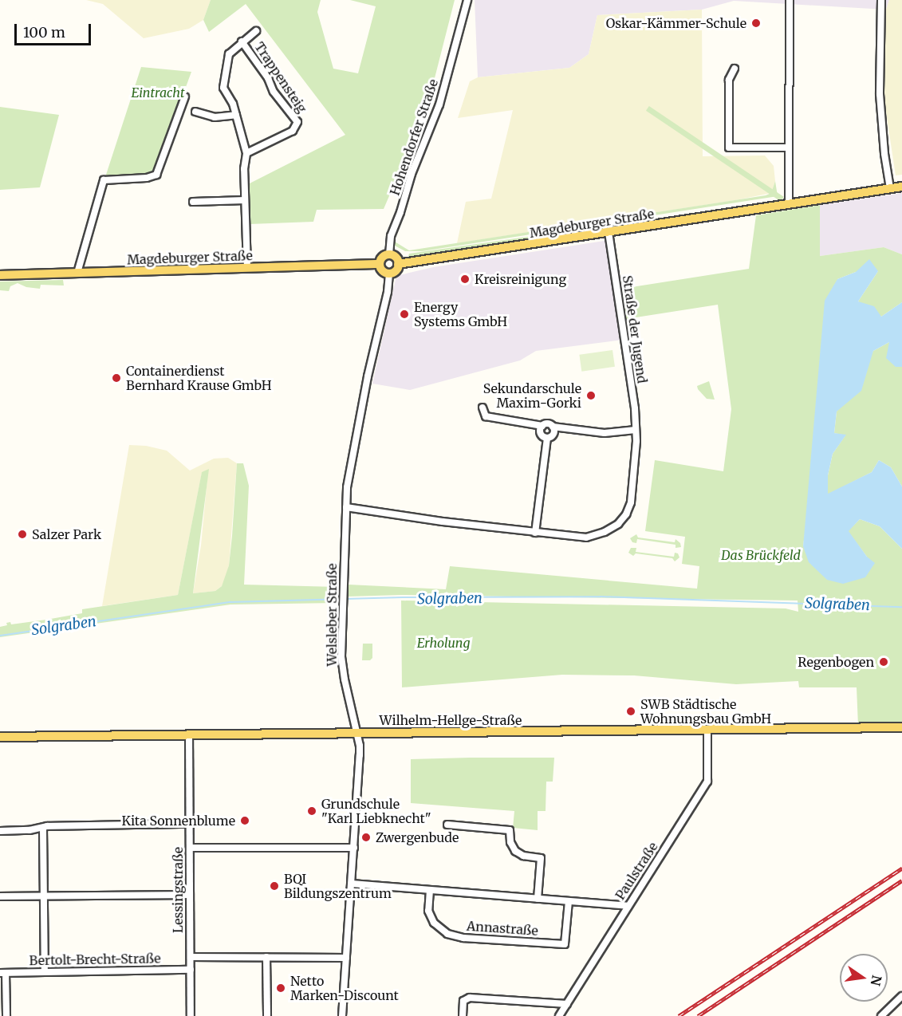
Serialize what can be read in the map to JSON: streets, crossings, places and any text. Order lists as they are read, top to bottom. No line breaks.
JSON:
{"streets":{"main road":["Magdeburger Straße","Wilhelm-Hellge-Straße"],"street":["Trappensteig","Hohendorfer Straße","Straße der Jugend","Welsleber Straße","Paulstraße","Lessingstraße","Annastraße","Bertolt-Brecht-Straße"]},"crossings":[["Hohendorfer Straße","Magdeburger Straße"],["Hohendorfer Straße","Welsleber Straße"],["Magdeburger Straße","Straße der Jugend"],["Magdeburger Straße","Welsleber Straße"],["Straße der Jugend","Welsleber Straße"],["Welsleber Straße","Wilhelm-Hellge-Straße"],["Wilhelm-Hellge-Straße","Paulstraße"],["Wilhelm-Hellge-Straße","Lessingstraße"],["Lessingstraße","Bertolt-Brecht-Straße"]],"water":["Solgraben"],"parks":["Eintracht","Das Brückfeld","Erholung"],"places":["Oskar-Kämmer-Schule","Kreisreinigung","Energy Systems GmbH","Containerdienst Bernhard Krause GmbH","Sekundarschule Maxim-Gorki","Salzer Park","Regenbogen","SWB Städtische Wohnungsbau GmbH","Grundschule \"Karl Liebknecht\"","Kita Sonnenblume","Zwergenbude","BQI Bildungszentrum","Netto Marken-Discount"],"scale_bar":"100 m","north":"right"}
